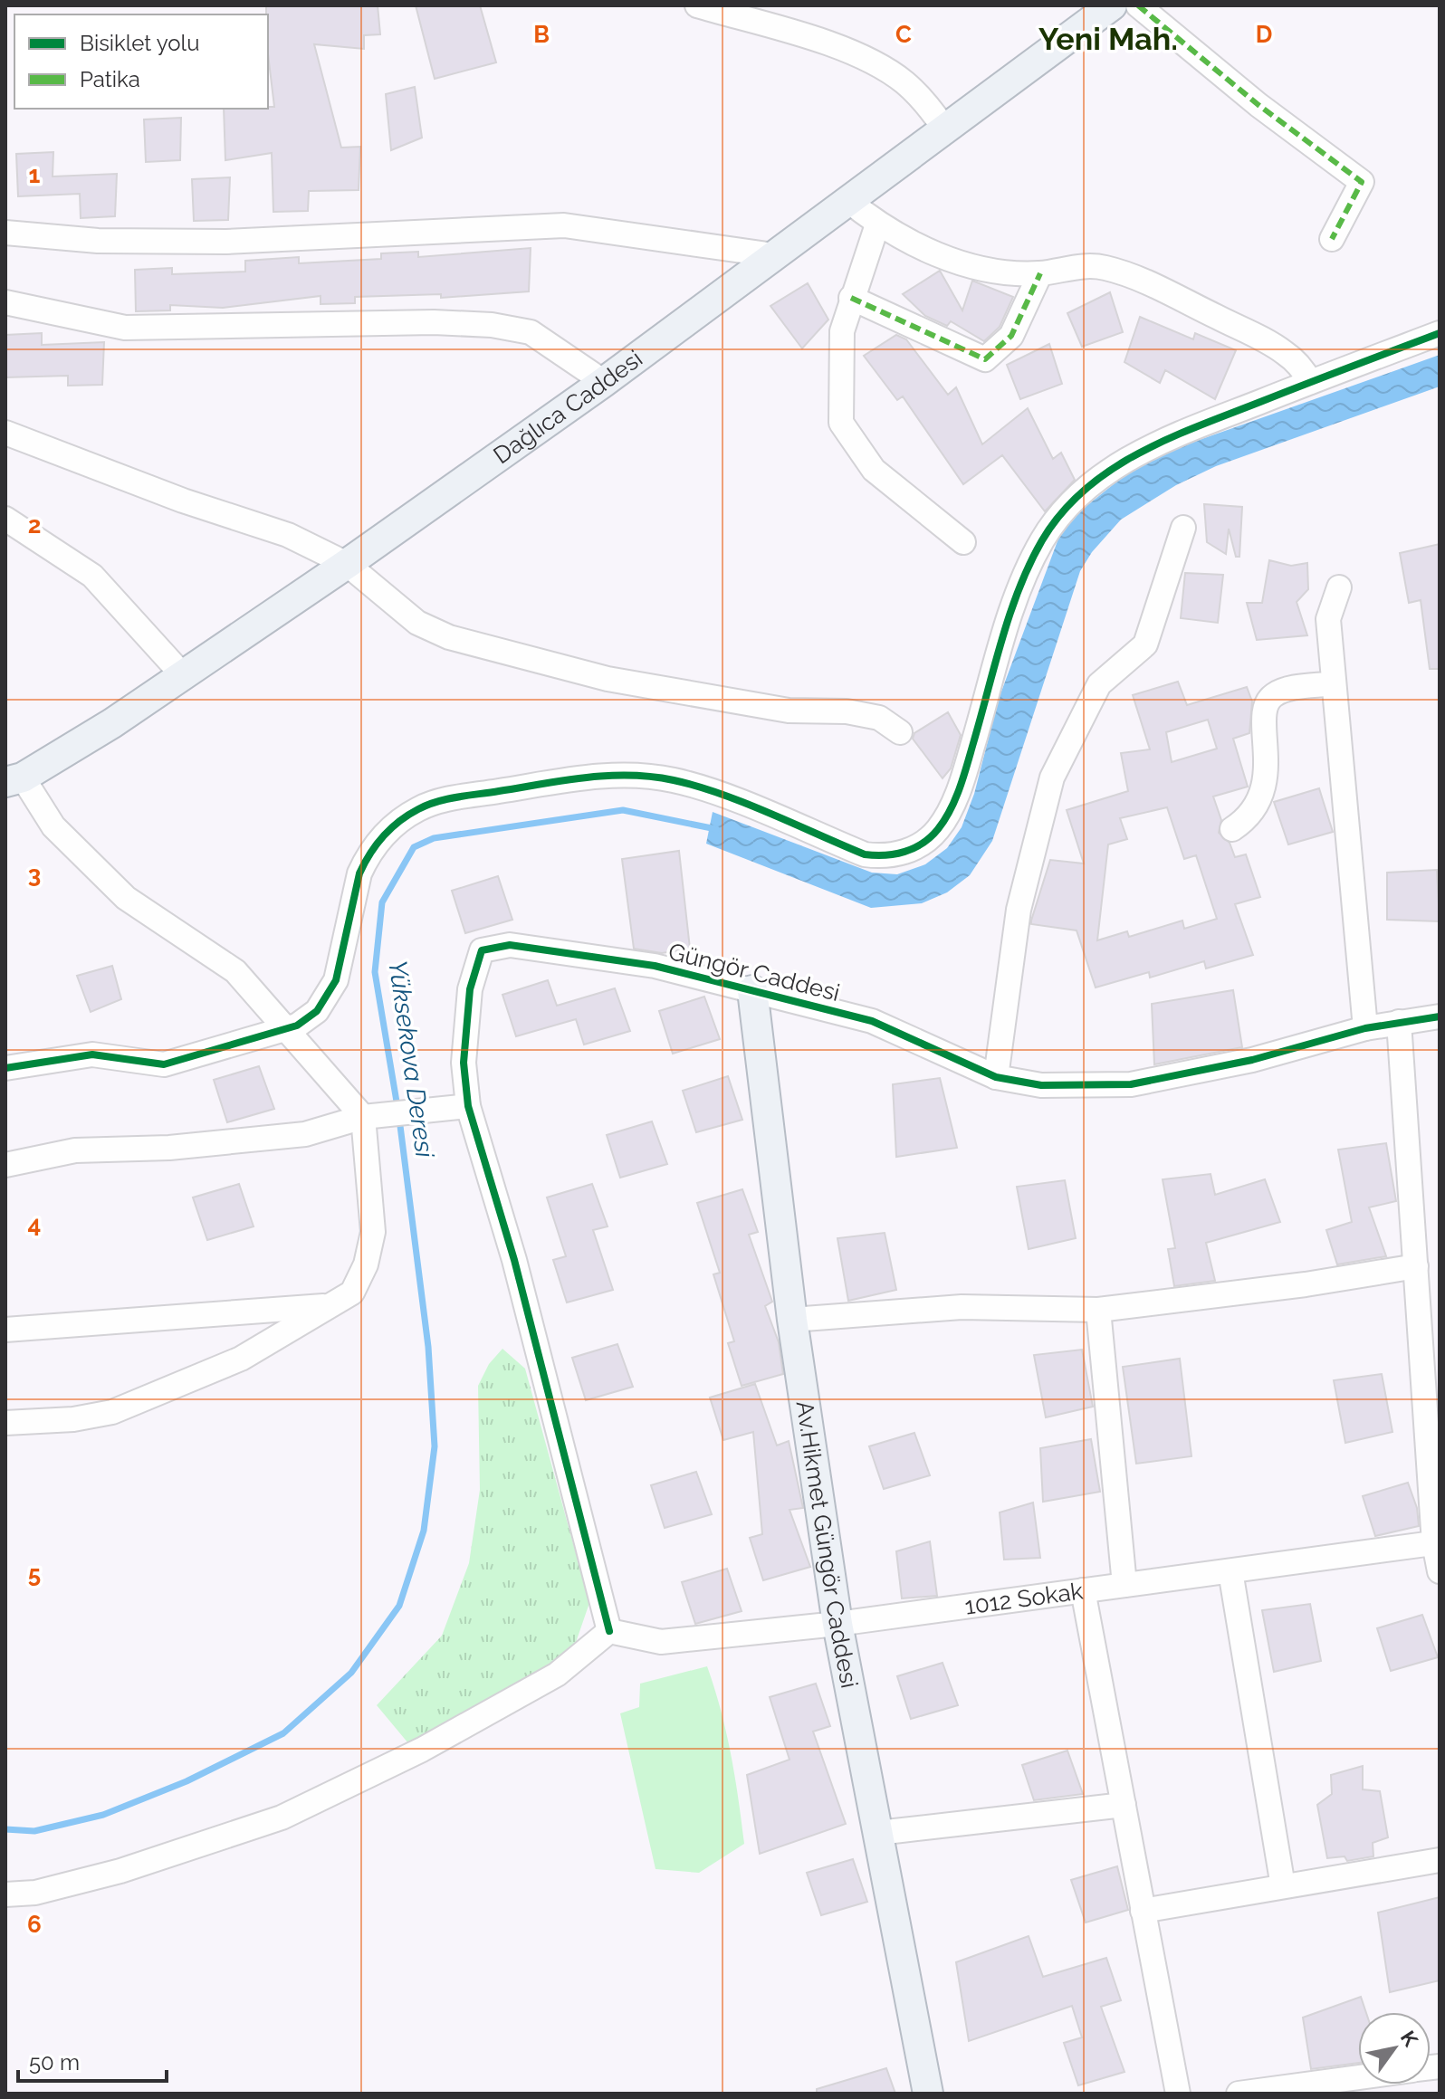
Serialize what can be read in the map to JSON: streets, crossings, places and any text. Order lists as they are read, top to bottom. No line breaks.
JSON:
{"streets":{"main road":["Dağlıca Caddesi","Av.Hikmet Güngör Caddesi"],"street":["Güngör Caddesi","1012 Sokak"]},"crossings":[["Güngör Caddesi","Av.Hikmet Güngör Caddesi"],["Güngör Caddesi","1012 Sokak"],["Av.Hikmet Güngör Caddesi","1012 Sokak"]],"districts":["Yeni Mah."],"water":["Yüksekova Deresi"],"legend":["Bisiklet yolu","Patika"],"scale_bar":"50 m","north":"top right","grid":{"columns":["B","C","D"],"rows":["1","2","3","4","5","6"]}}
